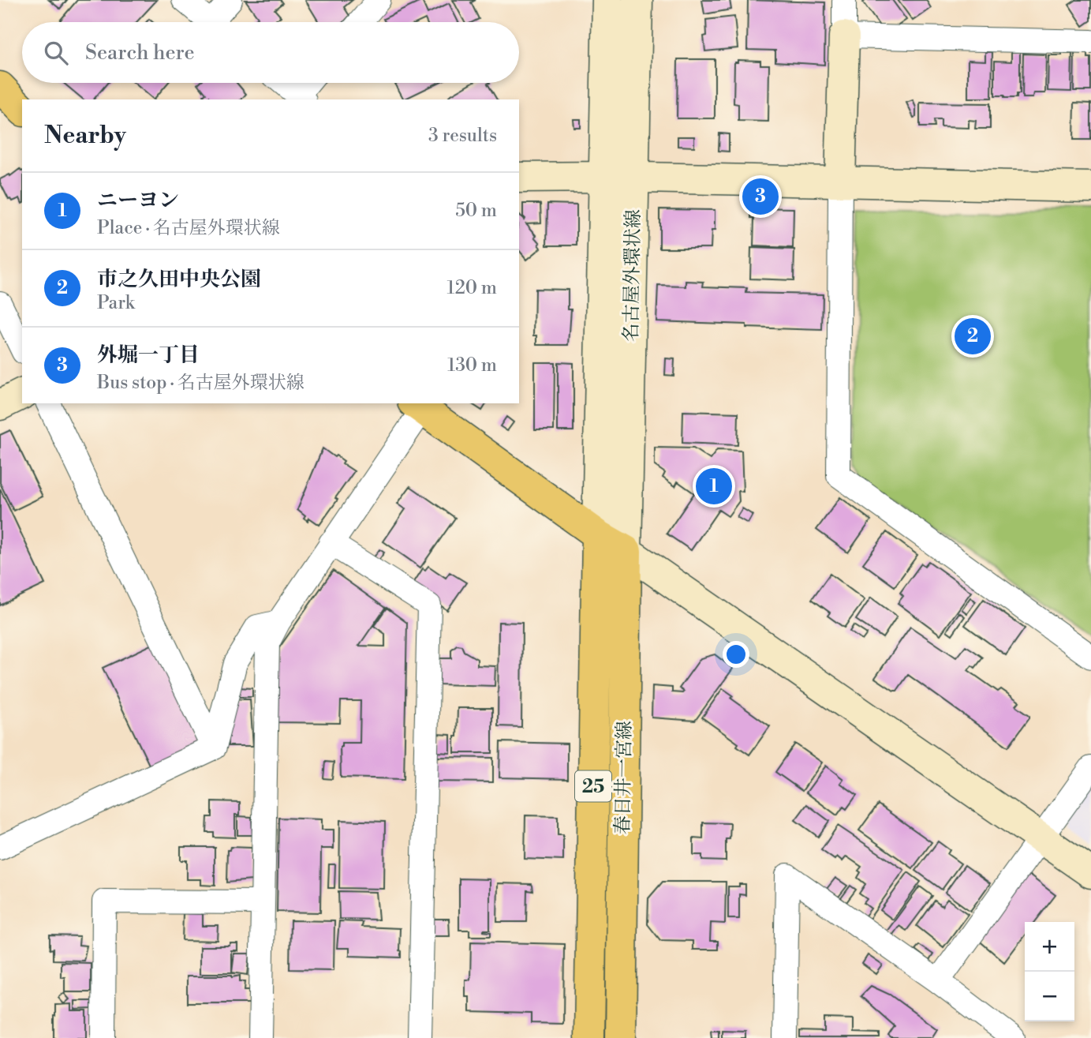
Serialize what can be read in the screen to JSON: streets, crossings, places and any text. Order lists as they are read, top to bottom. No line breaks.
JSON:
{"streets":{"main road":["春日井一宮線","25"],"street":["名古屋外環状線"]},"crossings":[["名古屋外環状線","春日井一宮線"]],"page":{"search":"Search here","heading":["Nearby","3 results"],"list":[{"mark":"1","name":"ニーヨン","note":"Place · 名古屋外環状線","value":"50 m"},{"mark":"2","name":"市之久田中央公園","note":"Park","value":"120 m"},{"mark":"3","name":"外堀一丁目","note":"Bus stop · 名古屋外環状線","value":"130 m"}],"pins":["3","2","1"],"map_buttons":["+","−"]}}
